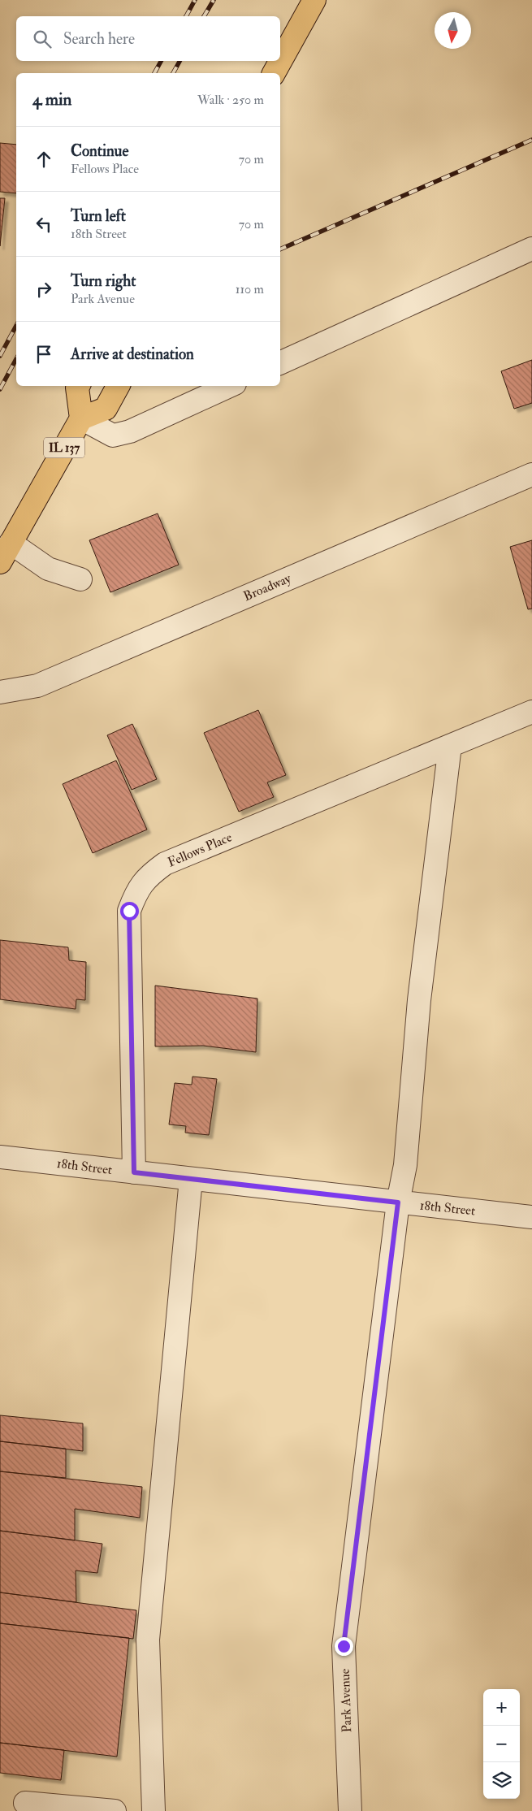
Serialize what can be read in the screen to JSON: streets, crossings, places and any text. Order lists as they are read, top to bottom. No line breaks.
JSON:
{"streets":{"highway":["IL 137"],"street":["Broadway","Fellows Place","18th Street","Park Avenue"]},"crossings":[["Fellows Place","18th Street"],["Fellows Place","Park Avenue"],["18th Street","Park Avenue"]],"north":"bottom","page":{"search":"Search here","heading":["4 min","Walk · 250 m"],"list":[["Continue","Fellows Place","70 m"],["Turn left","18th Street","70 m"],["Turn right","Park Avenue","110 m"],"Arrive at destination"],"map_buttons":["+","−"]}}
